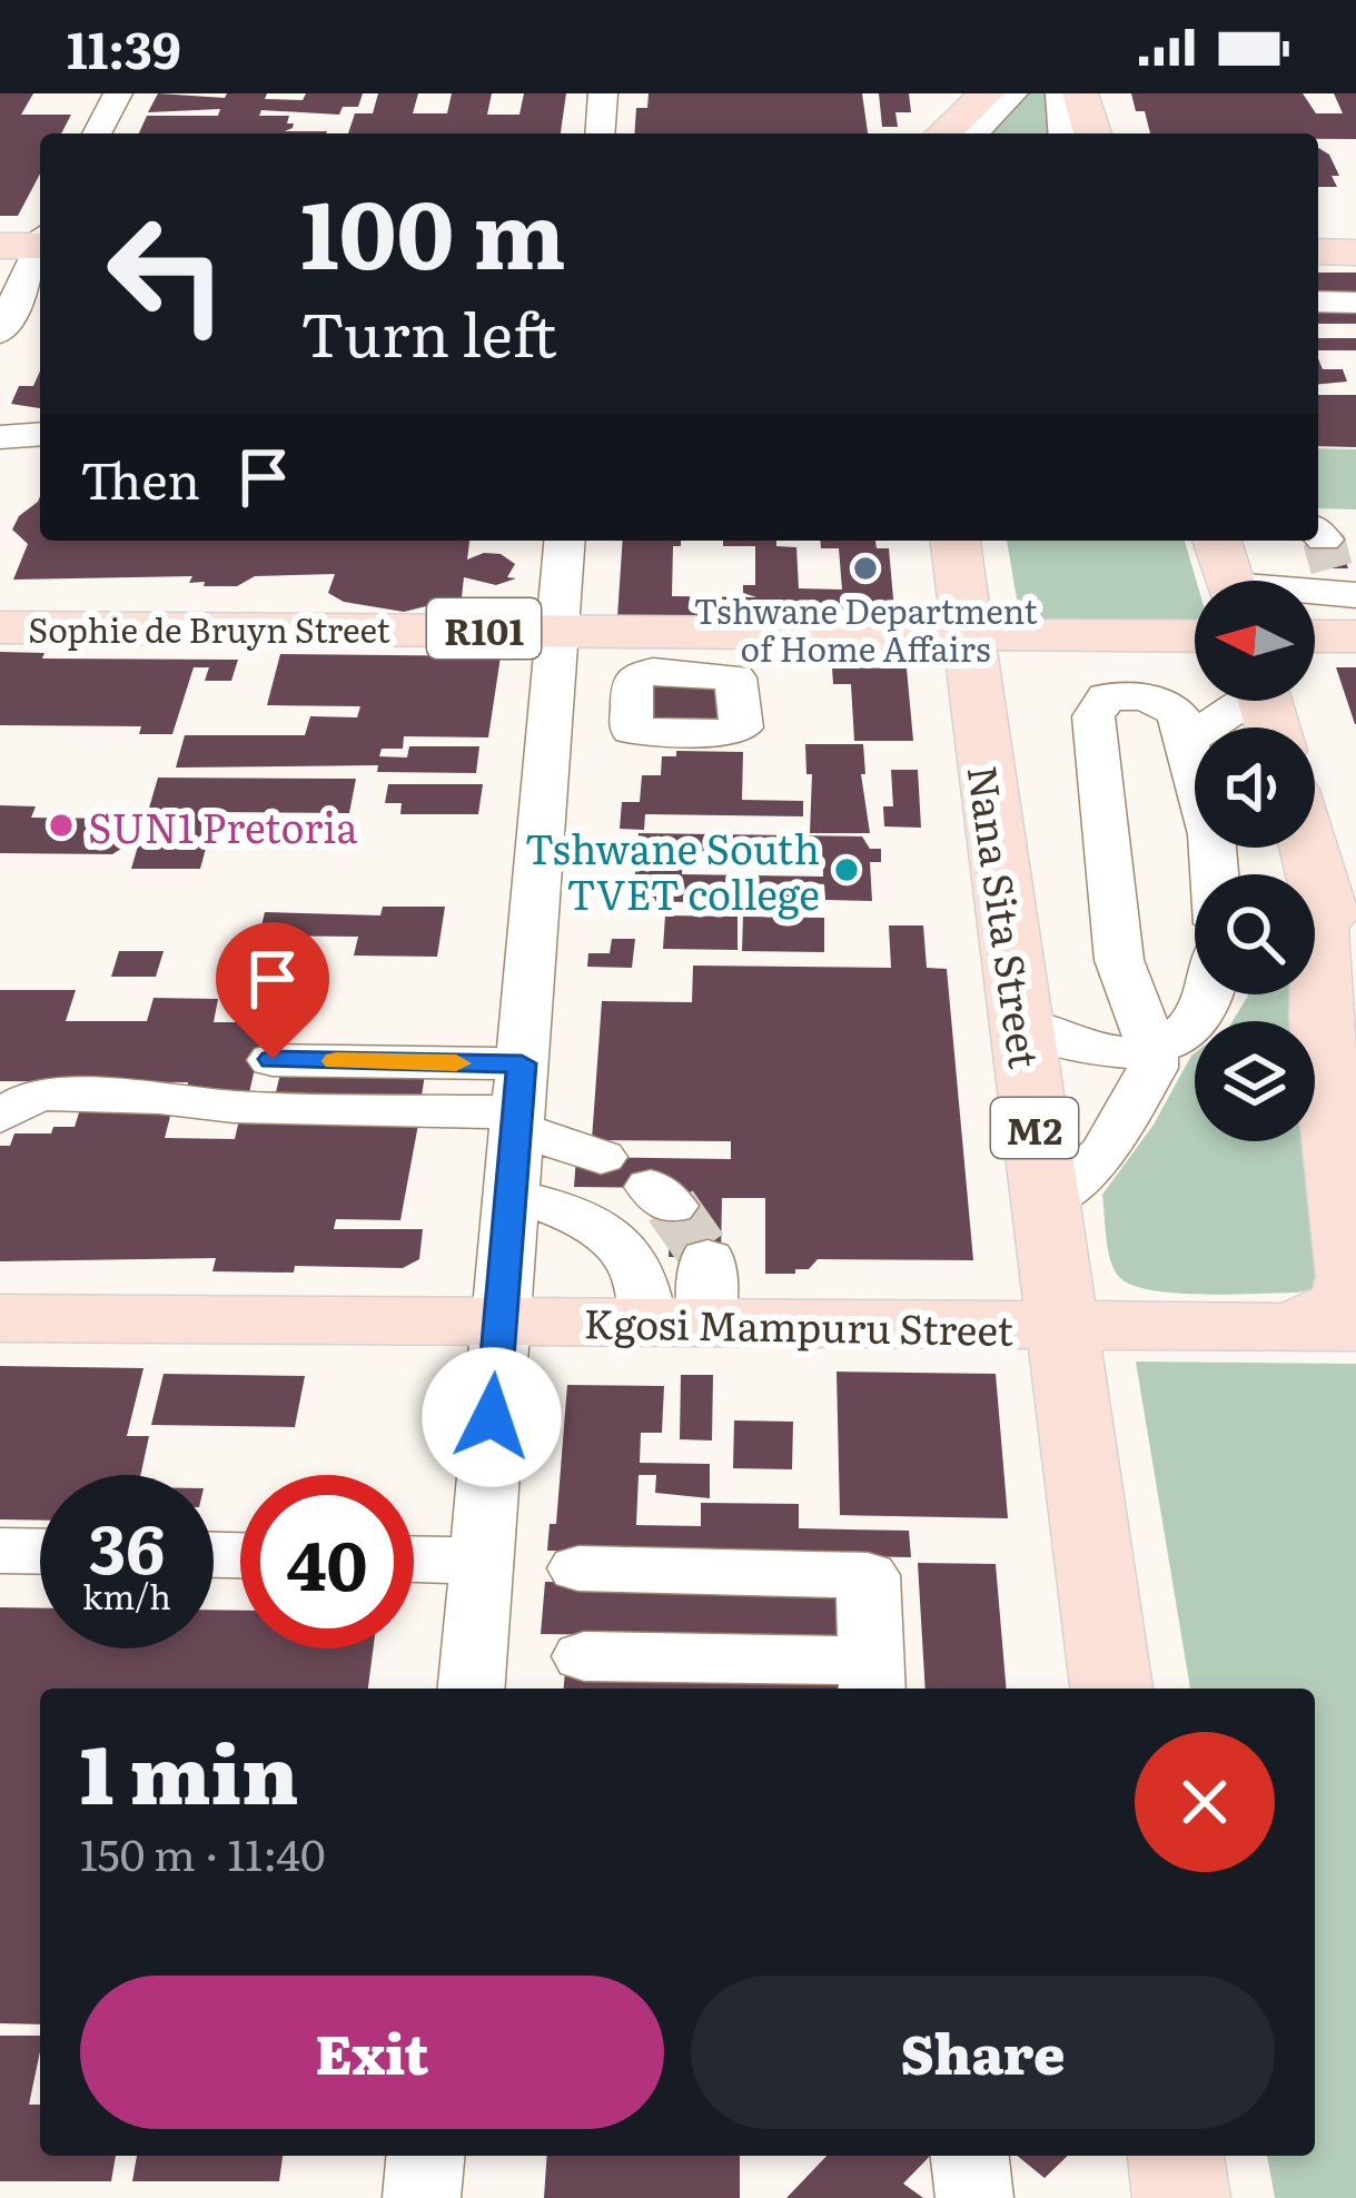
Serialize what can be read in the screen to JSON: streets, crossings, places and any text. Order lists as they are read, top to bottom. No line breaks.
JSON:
{"streets":{"main road":["Sophie de Bruyn Street","R101","Nana Sita Street","M2","Kgosi Mampuru Street"]},"crossings":[["Sophie de Bruyn Street","Nana Sita Street"],["Nana Sita Street","Kgosi Mampuru Street"]],"places":["Tshwane Department of Home Affairs","SUN1 Pretoria","Tshwane South TVET college"],"north":"left","page":{"status":"11:39","turn":["100 m","Turn left"],"then":"Then","speed":"36 km/h","limit":"40","heading":["1 min","150 m · 11:40"],"buttons":["Exit","Share"]}}
